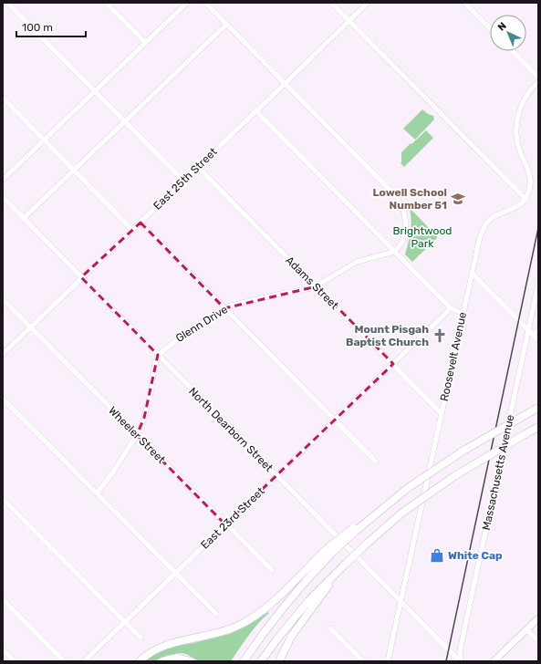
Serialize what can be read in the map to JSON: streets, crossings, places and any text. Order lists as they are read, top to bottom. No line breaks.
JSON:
{"streets":{"street":["East 25th Street","Adams Street","Glenn Drive","Roosevelt Avenue","North Dearborn Street","Wheeler Street","Massachusetts Avenue","East 23rd Street"]},"crossings":[["East 25th Street","Adams Street"],["East 25th Street","North Dearborn Street"],["East 25th Street","Wheeler Street"],["Adams Street","Glenn Drive"],["Adams Street","Roosevelt Avenue"],["Adams Street","East 23rd Street"],["Glenn Drive","North Dearborn Street"],["Roosevelt Avenue","North Dearborn Street"],["North Dearborn Street","Massachusetts Avenue"],["North Dearborn Street","East 23rd Street"],["Wheeler Street","East 23rd Street"]],"parks":["Brightwood Park"],"places":{"school or university":["Lowell School Number 51"],"church":["Mount Pisgah Baptist Church"],"shop":["White Cap"]},"scale_bar":"100 m","north":"top left"}
